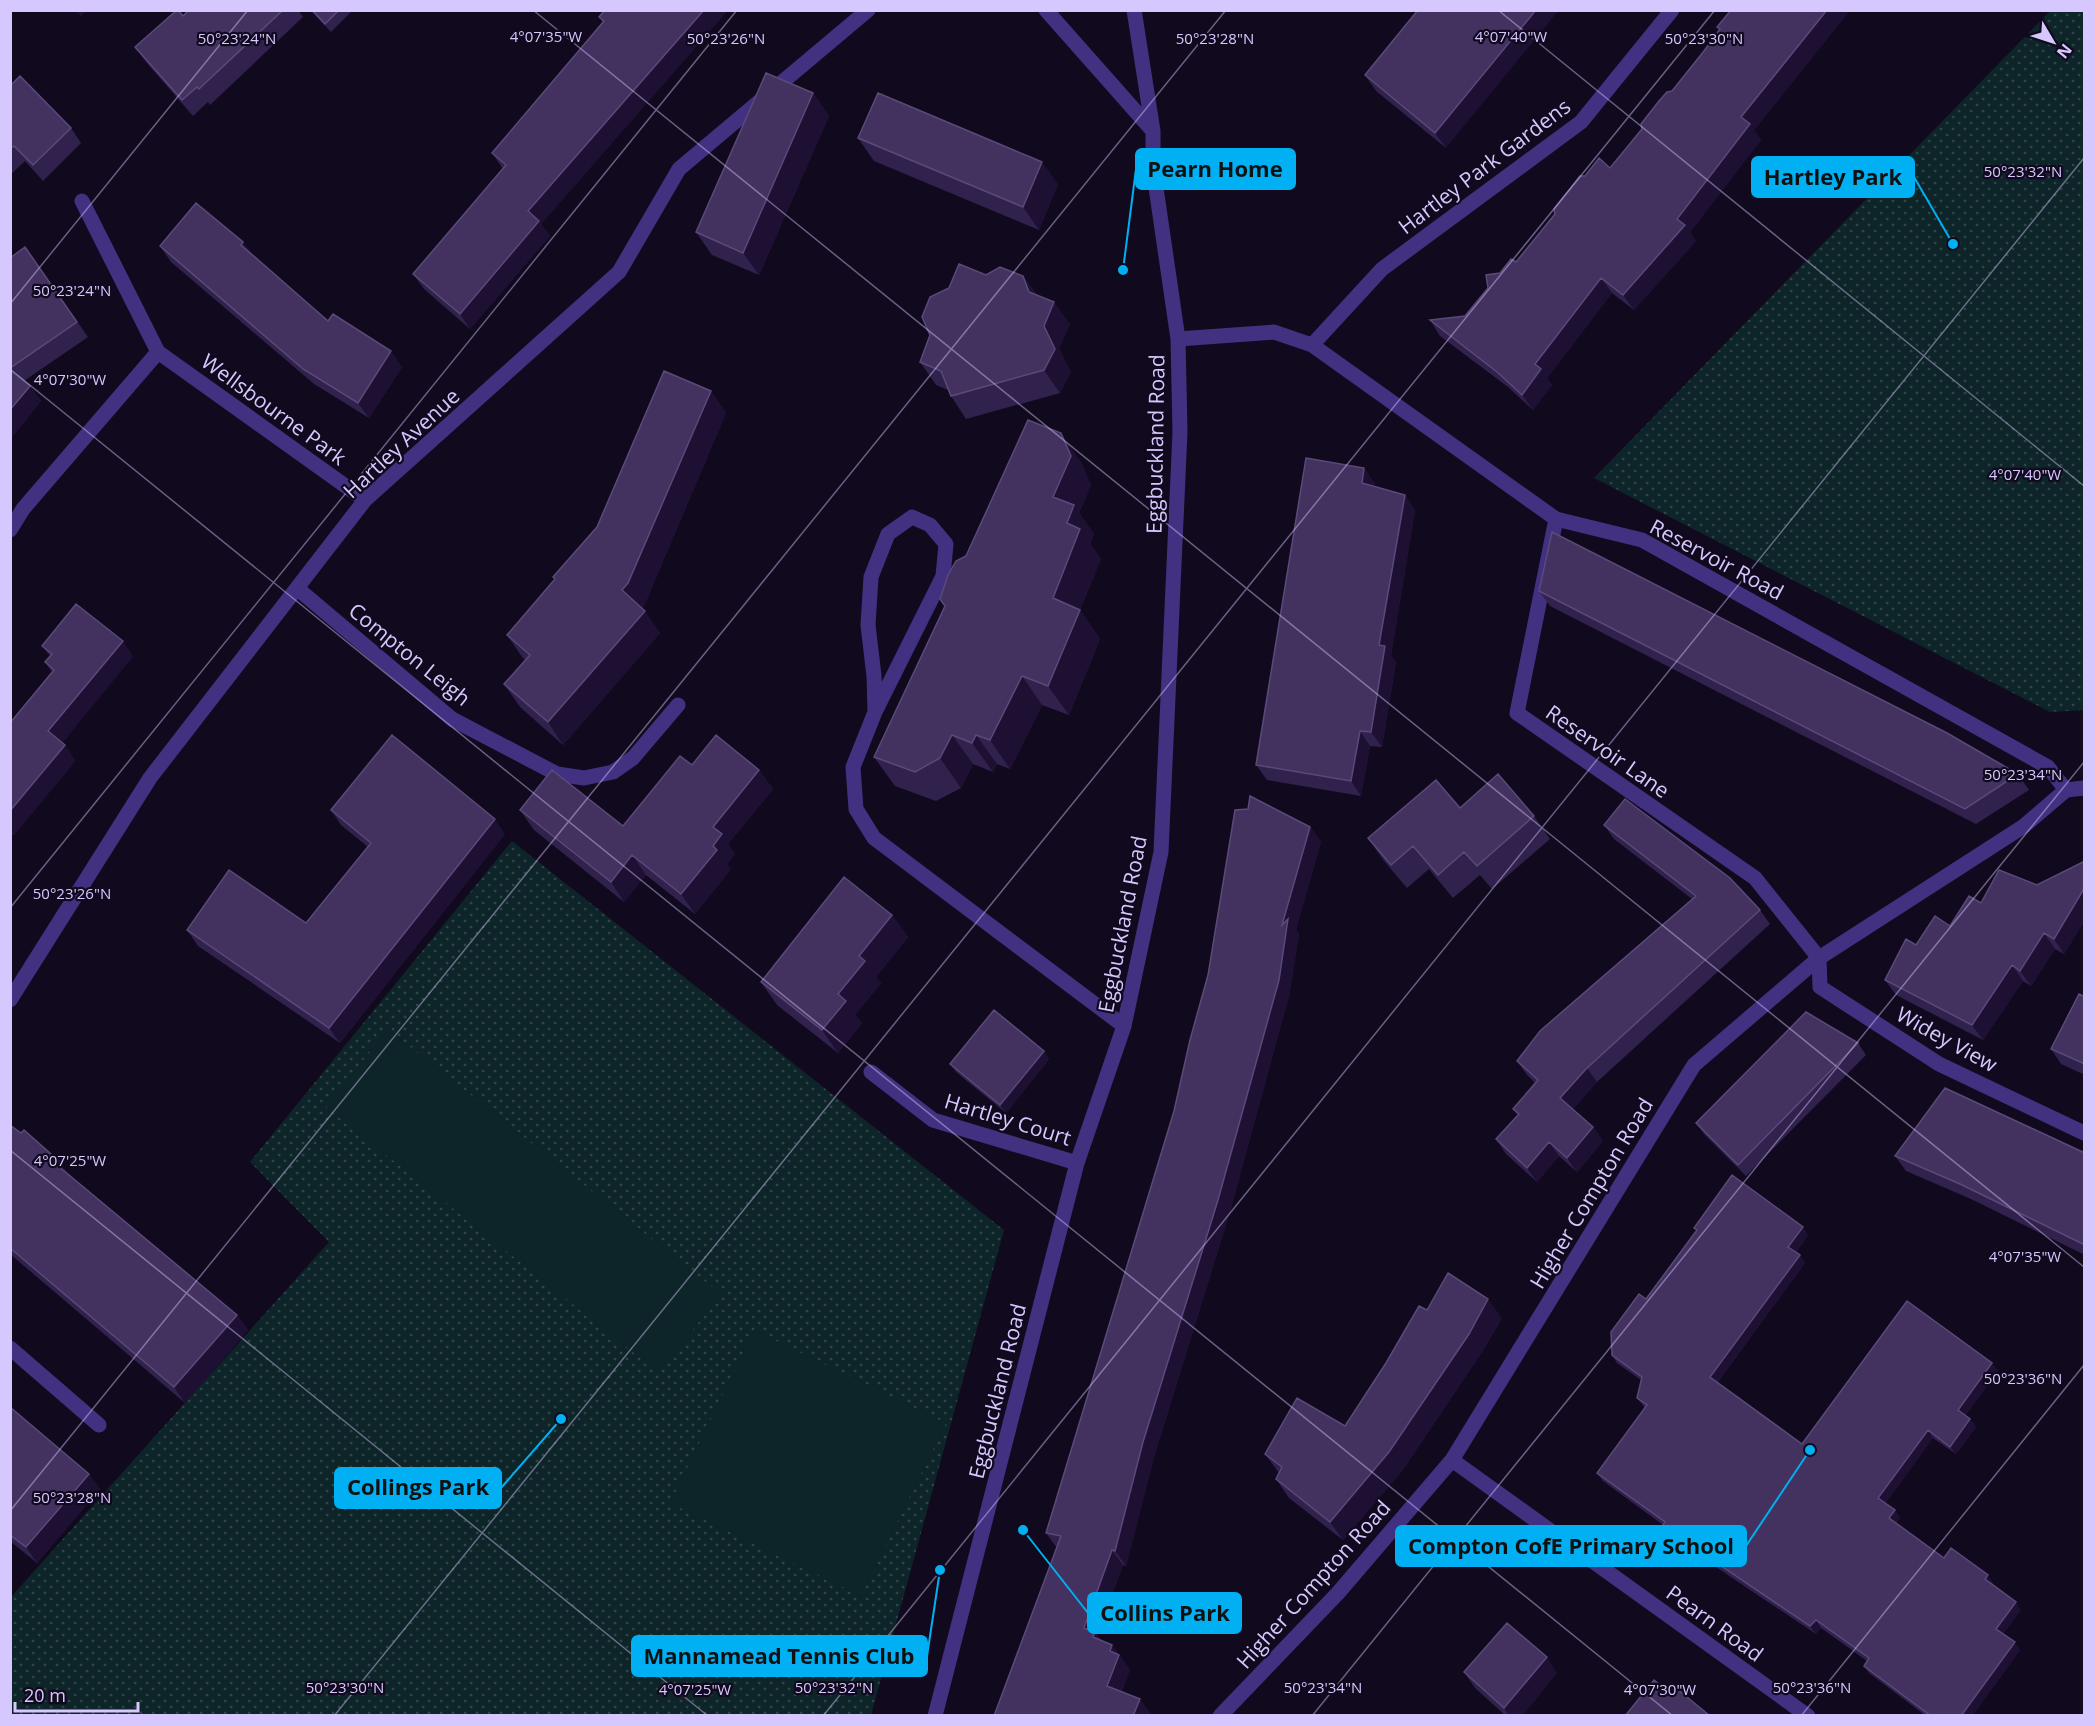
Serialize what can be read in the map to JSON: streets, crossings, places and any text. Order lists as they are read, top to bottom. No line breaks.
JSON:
{"streets":{"street":["Hartley Park Gardens","Wellsbourne Park","Hartley Avenue","Eggbuckland Road","Reservoir Road","Compton Leigh","Reservoir Lane","Widey View","Hartley Court","Higher Compton Road","Pearn Road"]},"crossings":[["Hartley Park Gardens","Reservoir Road"],["Wellsbourne Park","Hartley Avenue"],["Hartley Avenue","Compton Leigh"],["Eggbuckland Road","Reservoir Road"],["Eggbuckland Road","Hartley Court"],["Reservoir Road","Reservoir Lane"],["Reservoir Road","Higher Compton Road"],["Reservoir Lane","Widey View"],["Reservoir Lane","Higher Compton Road"],["Widey View","Higher Compton Road"],["Higher Compton Road","Pearn Road"]],"places":["Hartley Park","Pearn Home","Collings Park","Compton CofE Primary School","Collins Park","Mannamead Tennis Club"],"scale_bar":"20 m","north":"bottom right","coordinates":["4°07'35\"W","4°07'40\"W","50°23'24\"N","50°23'26\"N","50°23'28\"N","50°23'30\"N","50°23'32\"N","4°07'30\"W","50°23'34\"N","4°07'25\"W","50°23'36\"N"]}
